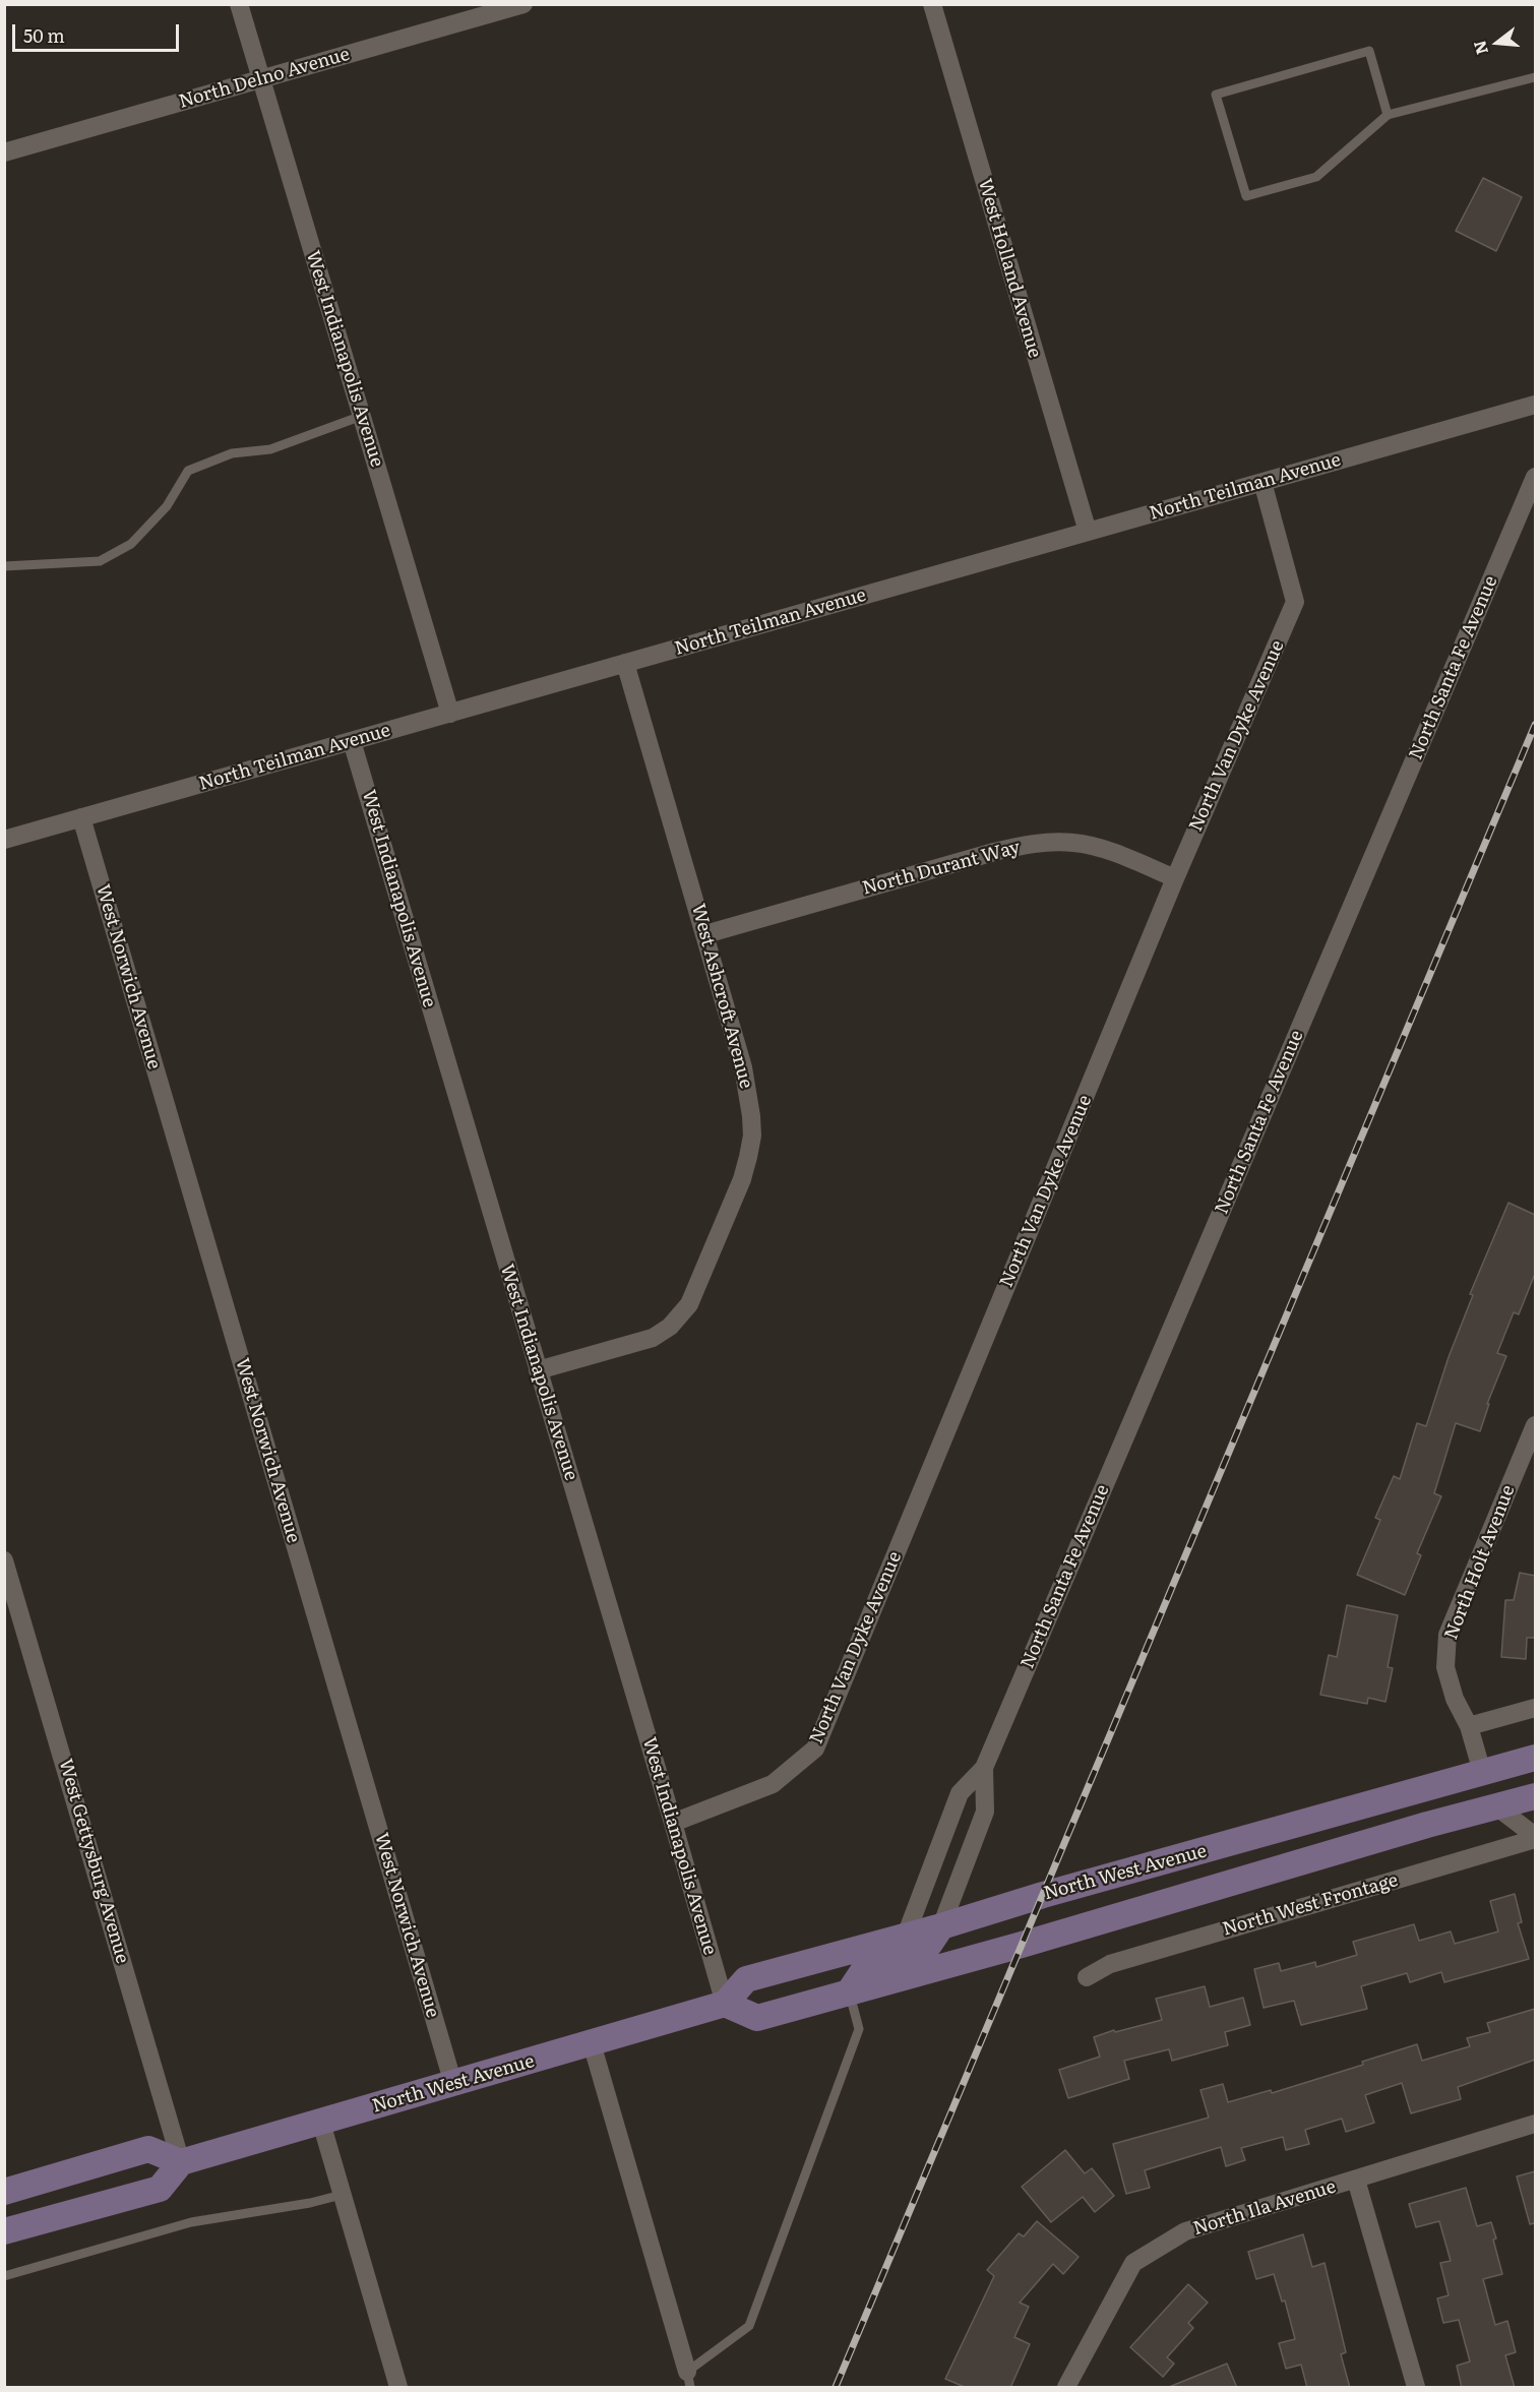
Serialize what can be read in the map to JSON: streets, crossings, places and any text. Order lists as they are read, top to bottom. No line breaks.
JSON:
{"streets":{"main road":["North West Avenue"],"street":["North Delno Avenue","West Holland Avenue","West Indianapolis Avenue","North Teilman Avenue","North Santa Fe Avenue","North Van Dyke Avenue","North Durant Way","West Norwich Avenue","West Ashcroft Avenue","North Holt Avenue","West Gettysburg Avenue","North West Frontage","North Ila Avenue"]},"crossings":[["North Delno Avenue","West Indianapolis Avenue"],["West Holland Avenue","North Teilman Avenue"],["West Indianapolis Avenue","North Teilman Avenue"],["West Indianapolis Avenue","North Van Dyke Avenue"],["West Indianapolis Avenue","West Ashcroft Avenue"],["West Indianapolis Avenue","North West Avenue"],["North Teilman Avenue","North Van Dyke Avenue"],["North Teilman Avenue","West Norwich Avenue"],["North Teilman Avenue","West Ashcroft Avenue"],["North Santa Fe Avenue","North West Avenue"],["North Van Dyke Avenue","North Durant Way"],["North Durant Way","West Ashcroft Avenue"],["West Norwich Avenue","North West Avenue"],["North Holt Avenue","North West Avenue"],["West Gettysburg Avenue","North West Avenue"]],"scale_bar":"50 m","north":"left"}
